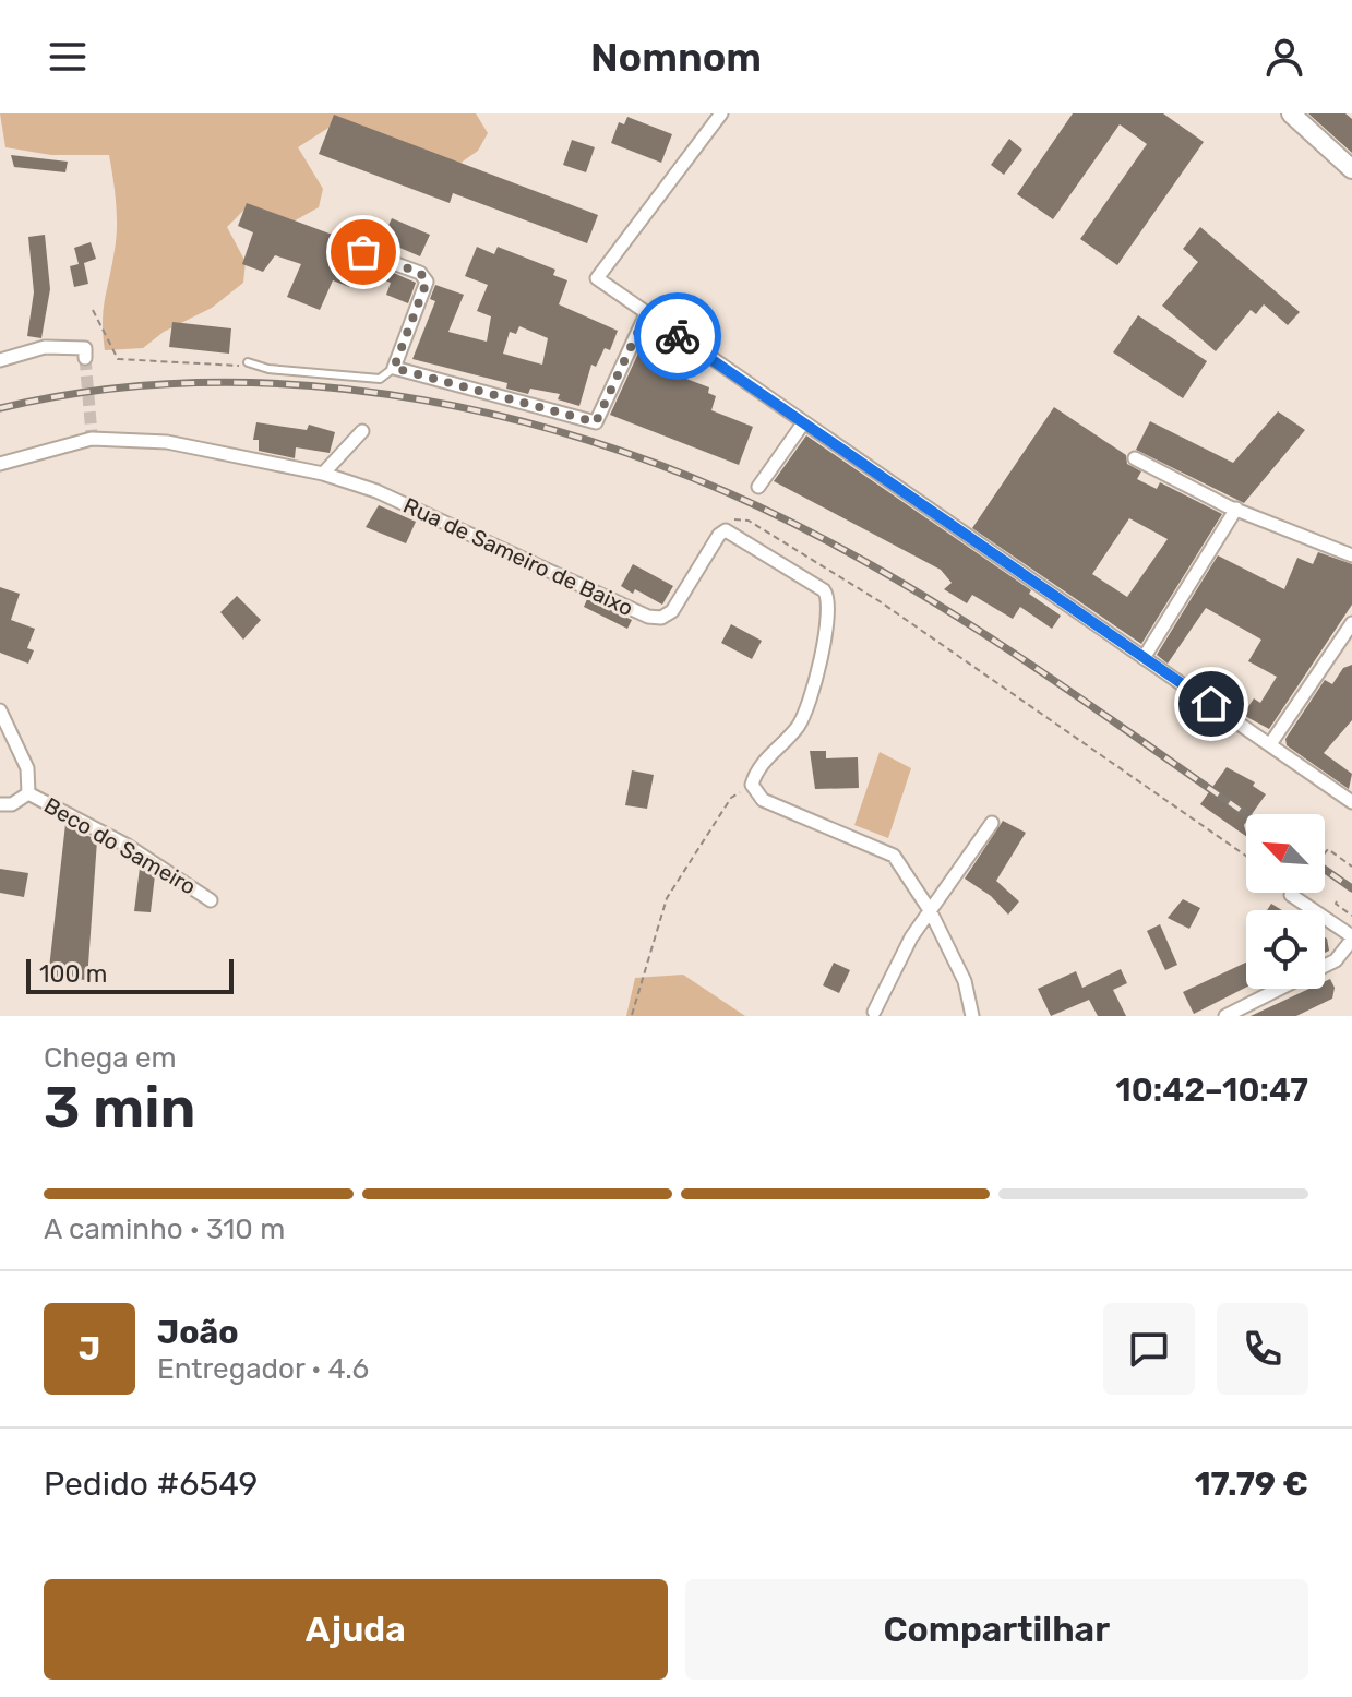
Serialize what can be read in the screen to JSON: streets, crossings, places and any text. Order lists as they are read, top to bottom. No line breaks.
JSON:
{"streets":{"street":["Rua de Sameiro de Baixo","Beco do Sameiro"]},"scale_bar":"100 m","north":"top left","page":{"header":"Nomnom","scale":"100 m","heading":["3 min","Chega em","10:42–10:47"],"panel":["João","Entregador · 4.6","Pedido #6549","17.79 €"],"bar":"A caminho · 310 m","round":"J","buttons":["Ajuda","Compartilhar"]}}
